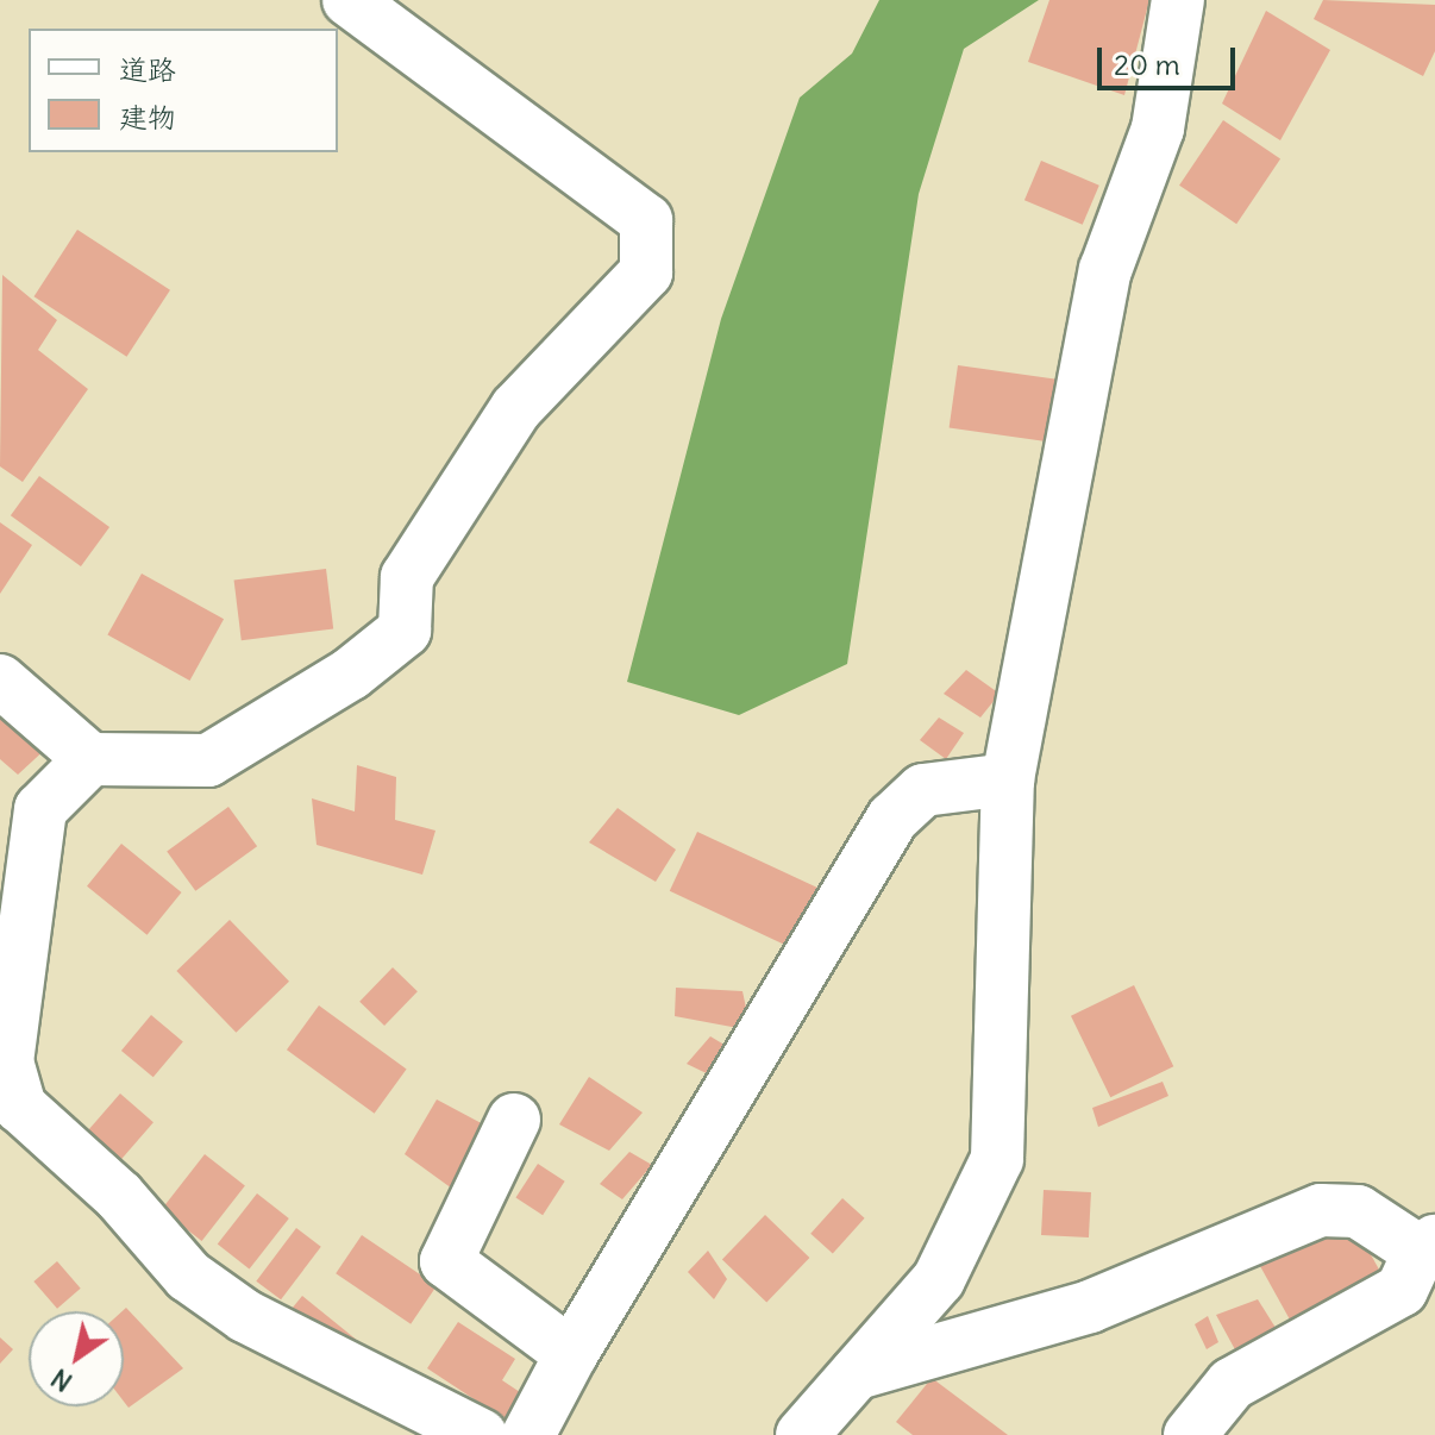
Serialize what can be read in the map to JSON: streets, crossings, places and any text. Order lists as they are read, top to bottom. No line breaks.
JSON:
{"legend":["道路","建物"],"scale_bar":"20 m","north":"bottom left"}
